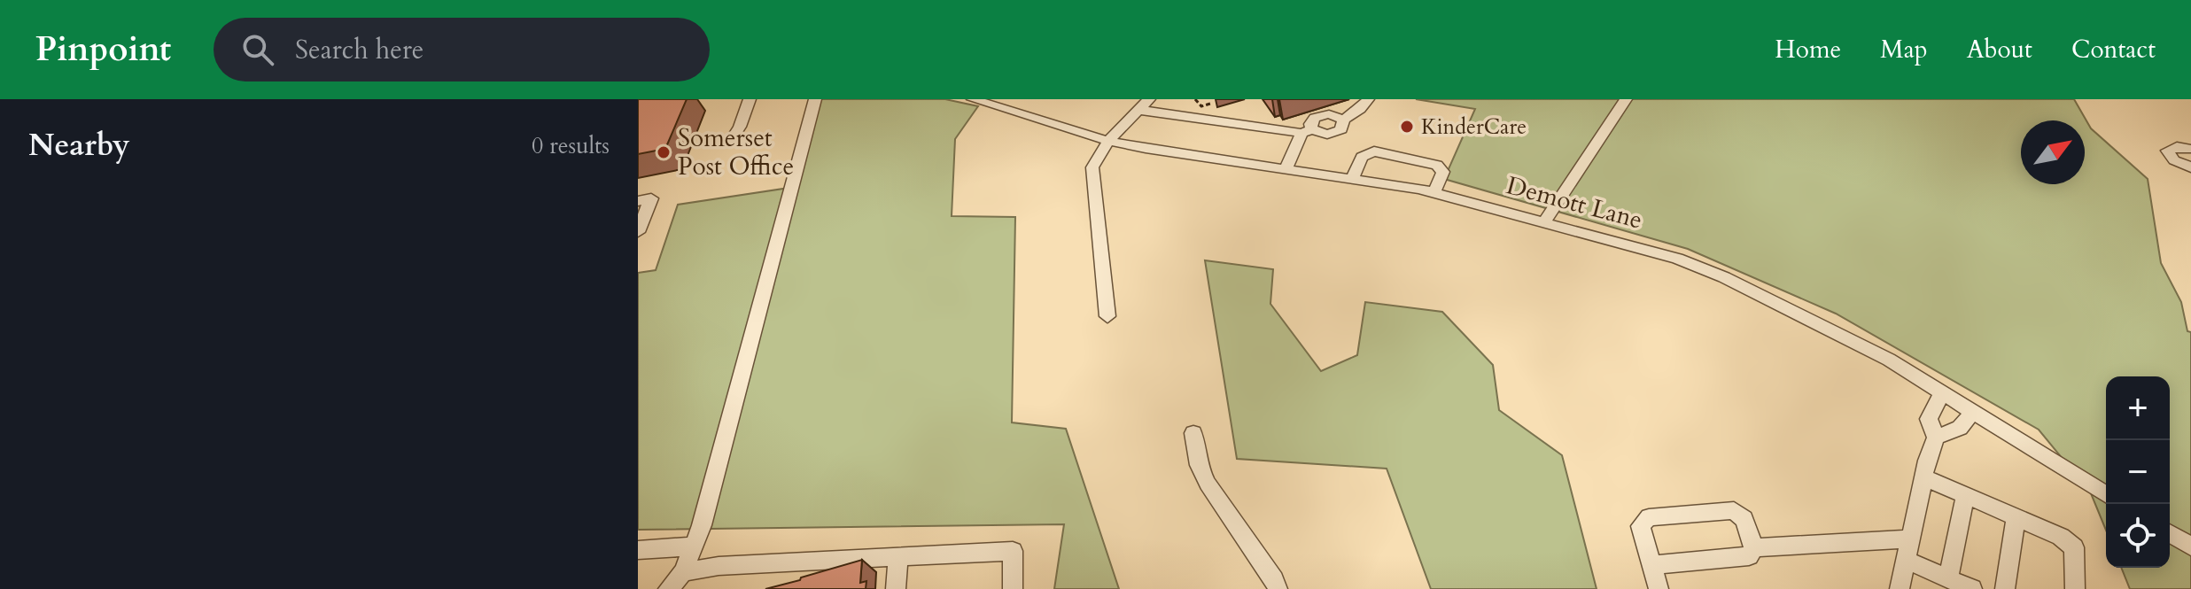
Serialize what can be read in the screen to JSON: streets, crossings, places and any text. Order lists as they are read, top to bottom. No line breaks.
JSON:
{"streets":{"street":["Demott Lane"]},"places":["KinderCare","Somerset Post Office"],"north":"top right","page":{"header":"Pinpoint","search":"Search here","nav":["Home","Map","About","Contact"],"heading":["Nearby","0 results"],"map_buttons":["+","−"]}}
